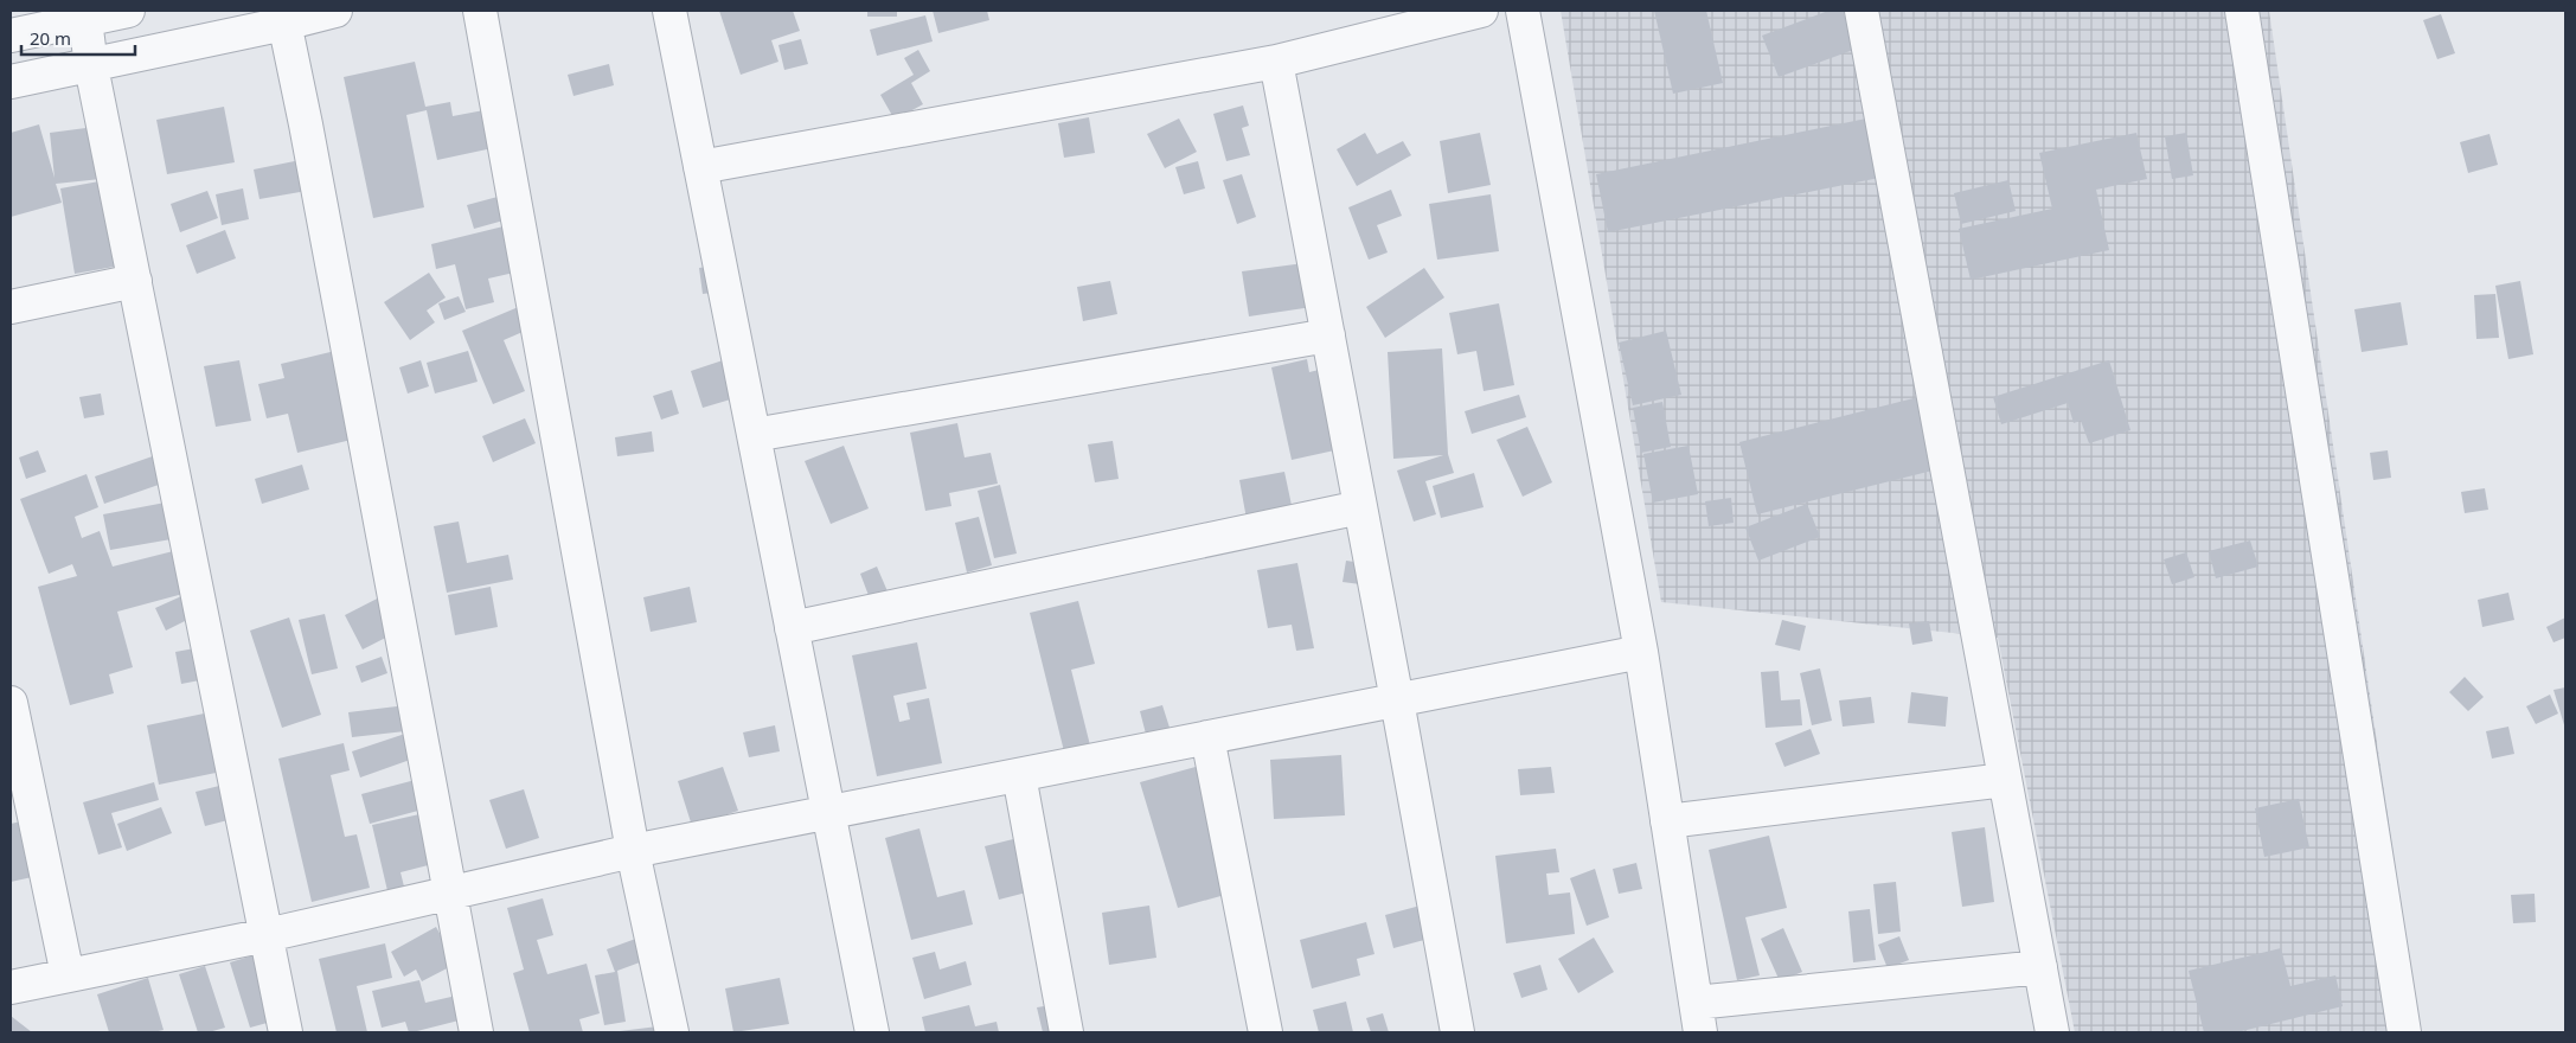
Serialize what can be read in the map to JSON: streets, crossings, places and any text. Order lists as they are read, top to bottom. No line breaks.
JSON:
{"scale_bar":"20 m"}
